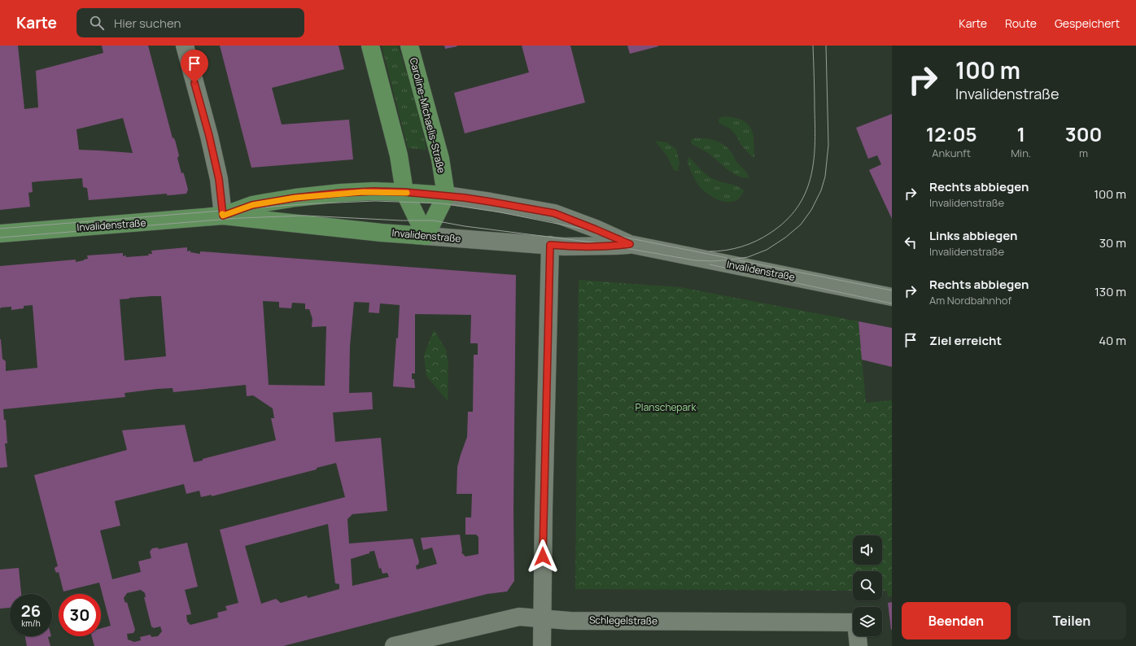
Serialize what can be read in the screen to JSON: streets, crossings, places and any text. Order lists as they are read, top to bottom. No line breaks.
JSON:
{"streets":{"main road":["Caroline-Michaelis-Straße","Invalidenstraße"],"street":["Schlegelstraße"]},"crossings":[["Caroline-Michaelis-Straße","Invalidenstraße"]],"parks":["Planschepark"],"page":{"header":"Karte","search":"Hier suchen","nav":["Karte","Route","Gespeichert"],"turn":["100 m","Invalidenstraße"],"eta":["12:05","Ankunft","1","Min.","300","m"],"list":[{"name":"Rechts abbiegen","note":"Invalidenstraße","value":"100 m"},{"name":"Links abbiegen","note":"Invalidenstraße","value":"30 m"},{"name":"Rechts abbiegen","note":"Am Nordbahnhof","value":"130 m"},{"name":"Ziel erreicht","value":"40 m"}],"speed":"26 km/h","limit":"30","buttons":["Beenden","Teilen"]}}
